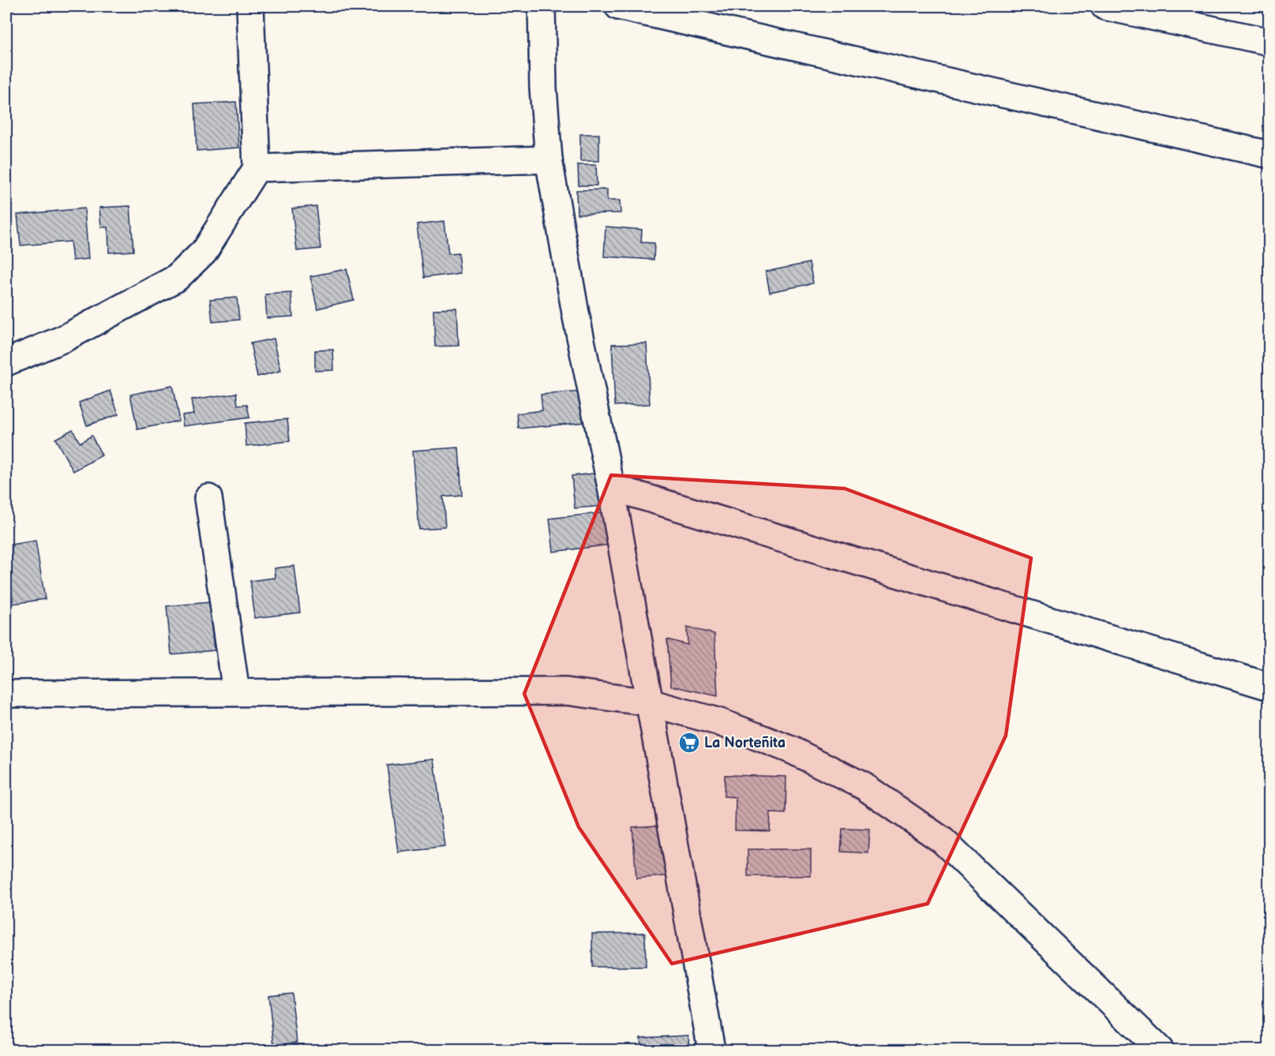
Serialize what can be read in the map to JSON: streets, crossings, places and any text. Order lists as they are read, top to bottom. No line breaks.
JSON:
{"places":{"supermarket":["La Norteñita"]}}
